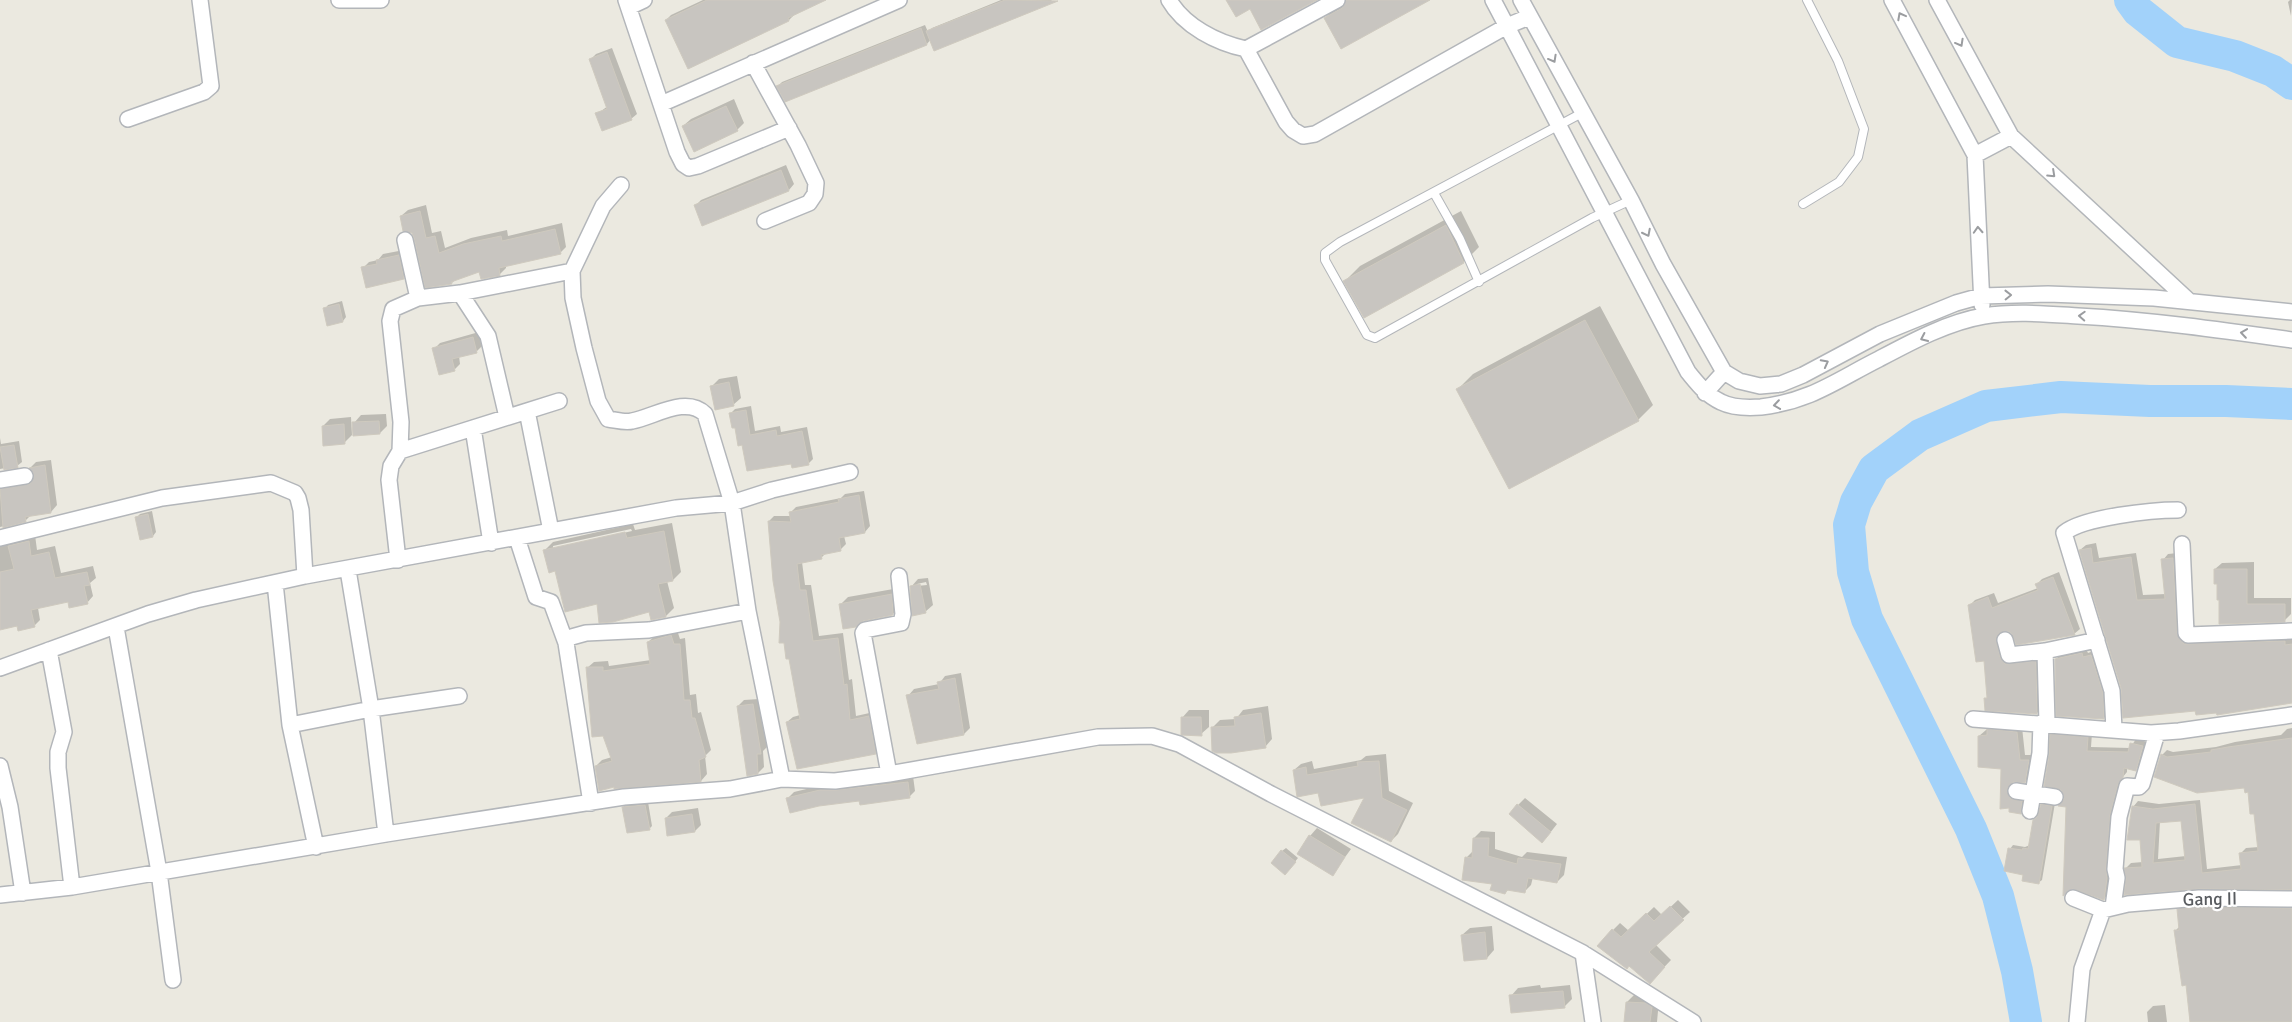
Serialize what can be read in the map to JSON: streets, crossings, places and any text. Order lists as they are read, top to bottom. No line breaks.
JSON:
{"streets":{"street":["Gang II"]}}
